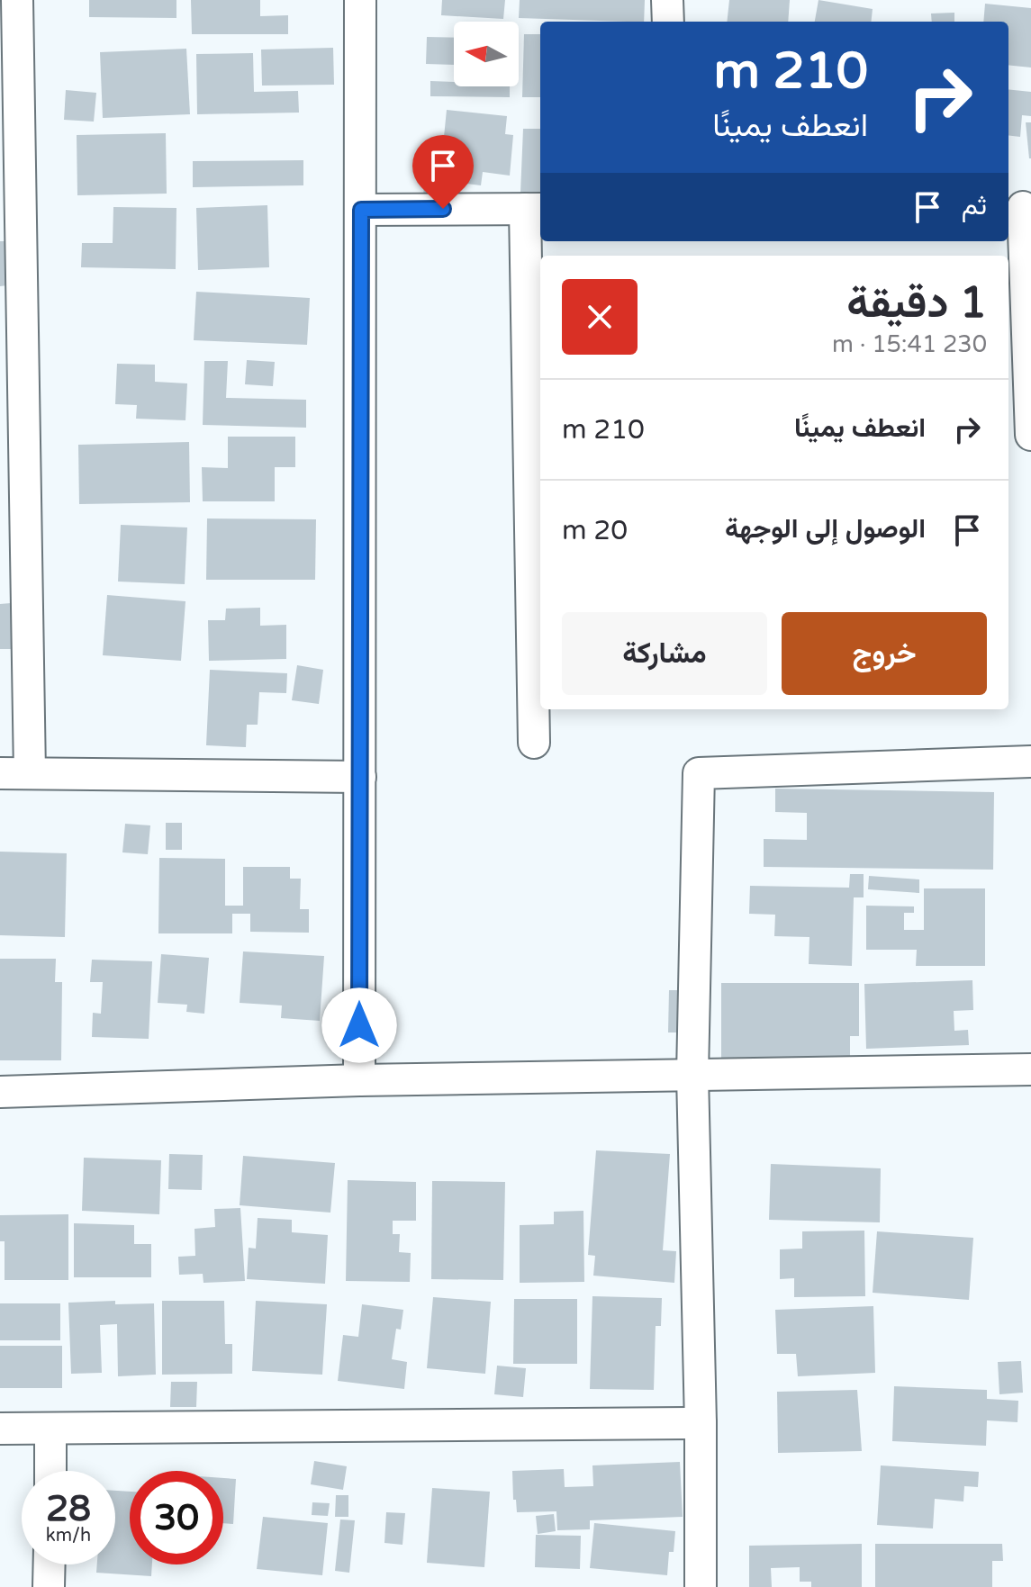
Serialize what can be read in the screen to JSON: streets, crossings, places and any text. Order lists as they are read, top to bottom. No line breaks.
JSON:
{"north":"left","page":{"turn":["210 m","انعطف يمينًا"],"then":"ثم","heading":["1 دقيقة","230 m · 15:41"],"list":[{"name":"انعطف يمينًا","value":"210 m"},{"name":"الوصول إلى الوجهة","value":"20 m"}],"buttons":["خروج","مشاركة"],"speed":"28 km/h","limit":"30"}}
